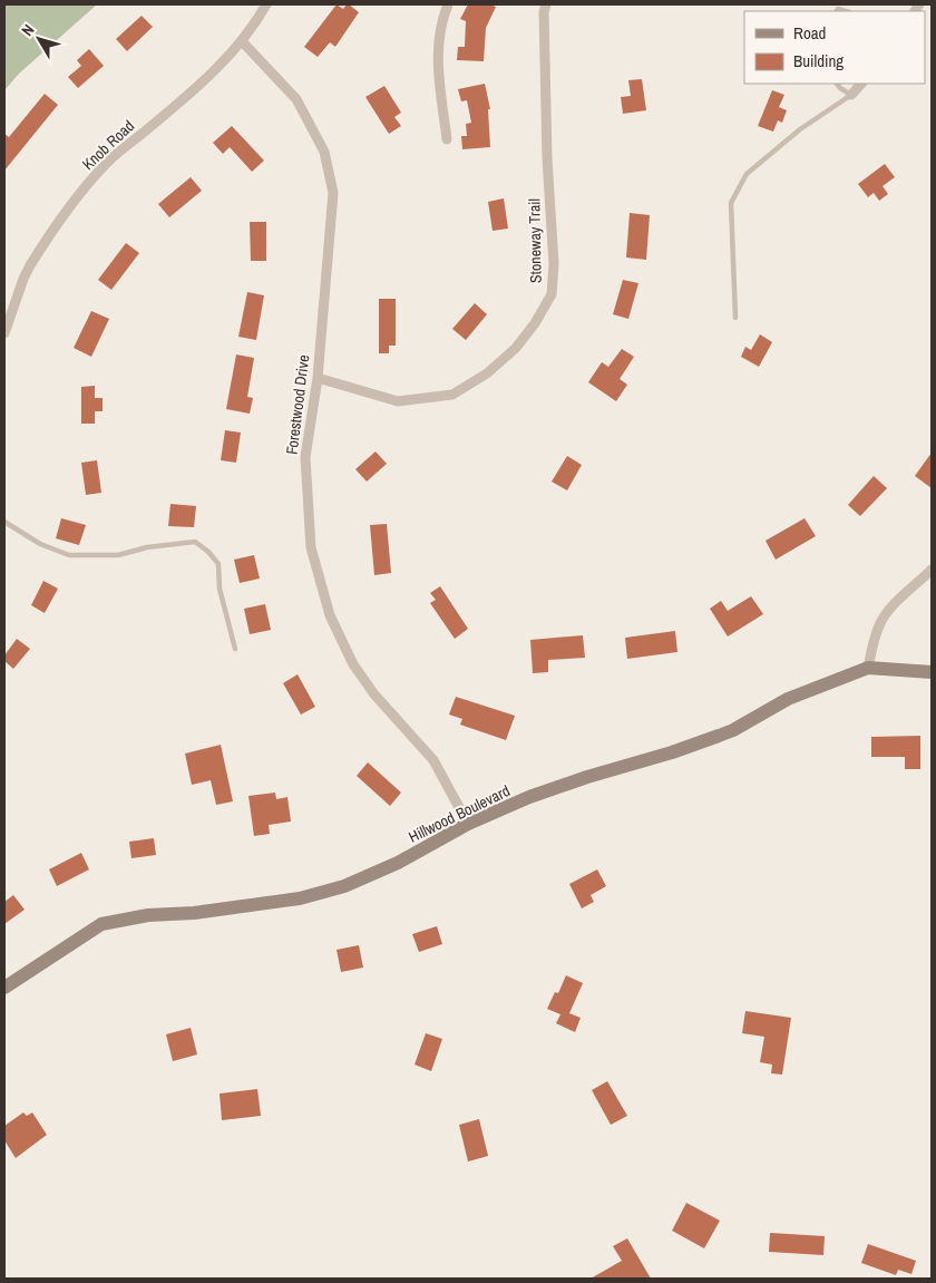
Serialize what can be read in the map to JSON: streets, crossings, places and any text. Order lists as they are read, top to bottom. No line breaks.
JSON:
{"streets":{"street":["Knob Road","Stoneway Trail","Forestwood Drive","Hillwood Boulevard"]},"crossings":[["Knob Road","Forestwood Drive"],["Stoneway Trail","Forestwood Drive"],["Forestwood Drive","Hillwood Boulevard"]],"legend":["Road","Building"],"north":"top left"}
